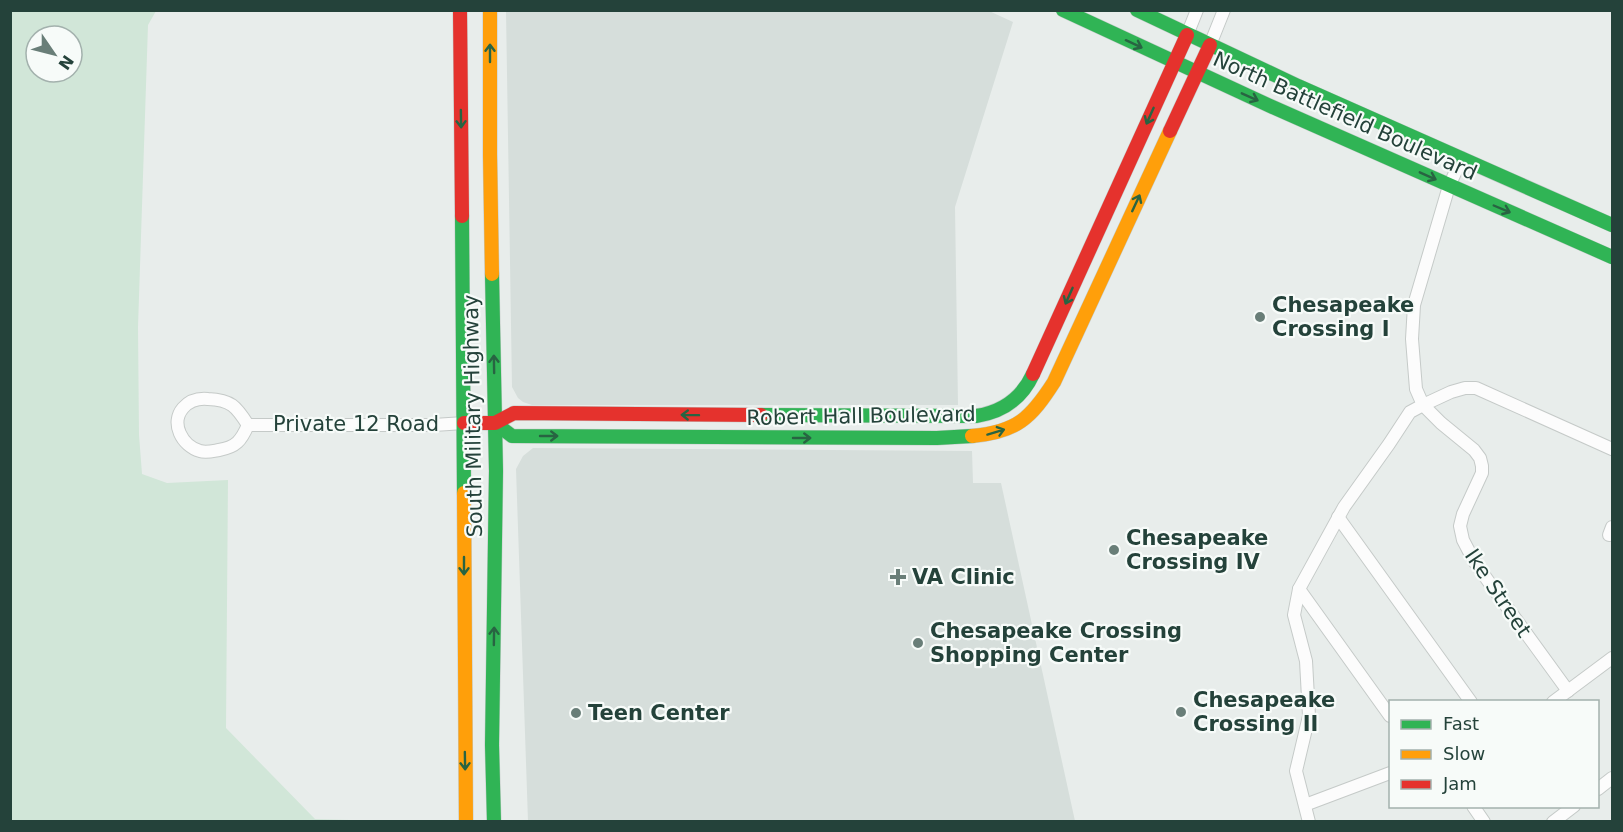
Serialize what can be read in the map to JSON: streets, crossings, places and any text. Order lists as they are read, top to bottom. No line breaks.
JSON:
{"streets":{"main road":["North Battlefield Boulevard","South Military Highway","Robert Hall Boulevard"],"street":["Private 12 Road","Ike Street"]},"crossings":[["North Battlefield Boulevard","Robert Hall Boulevard"],["South Military Highway","Robert Hall Boulevard"],["South Military Highway","Private 12 Road"],["Robert Hall Boulevard","Private 12 Road"]],"places":{"other":["Chesapeake Crossing I","Chesapeake Crossing IV","Chesapeake Crossing Shopping Center","Chesapeake Crossing II","Teen Center"],"health":["VA Clinic"]},"legend":["Fast","Slow","Jam"],"north":"bottom right"}
